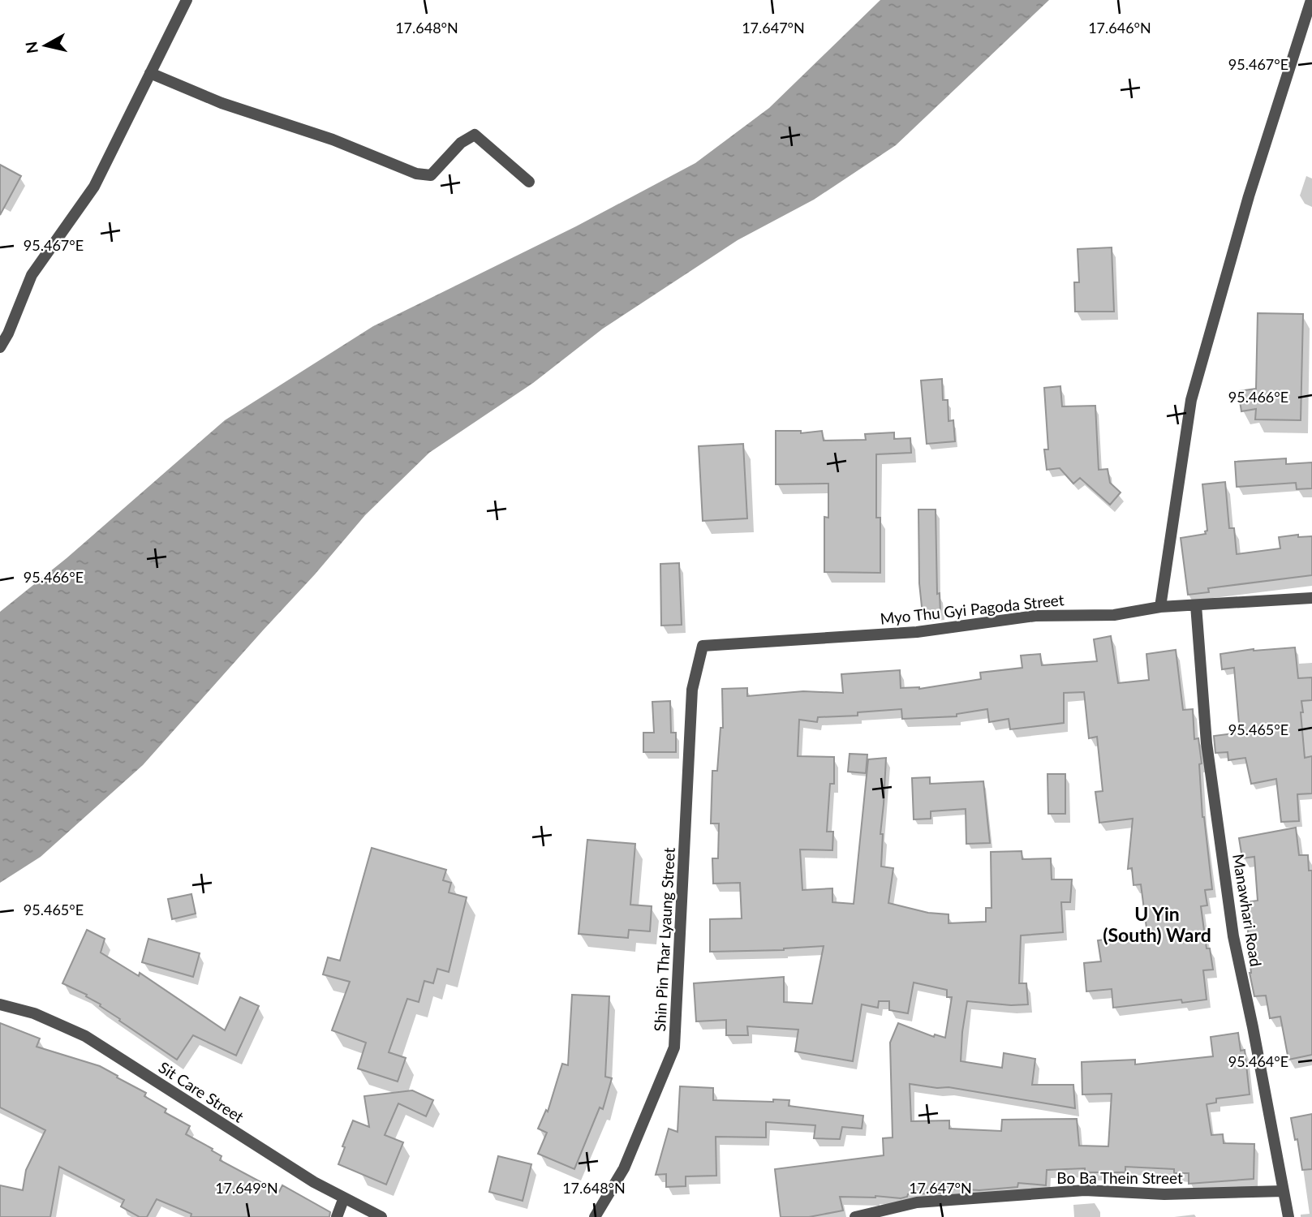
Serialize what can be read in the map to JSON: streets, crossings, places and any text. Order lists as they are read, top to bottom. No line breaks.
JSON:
{"streets":{"street":["Myo Thu Gyi Pagoda Street","Manawhari Road","Shin Pin Thar Lyaung Street","Sit Care Street","Bo Ba Thein Street"]},"crossings":[["Myo Thu Gyi Pagoda Street","Manawhari Road"],["Myo Thu Gyi Pagoda Street","Shin Pin Thar Lyaung Street"],["Manawhari Road","Bo Ba Thein Street"]],"districts":["U Yin (South) Ward"],"north":"left","coordinates":["17.648°N","17.647°N","17.646°N","95.467°E","95.466°E","95.465°E","95.464°E","17.649°N"]}
